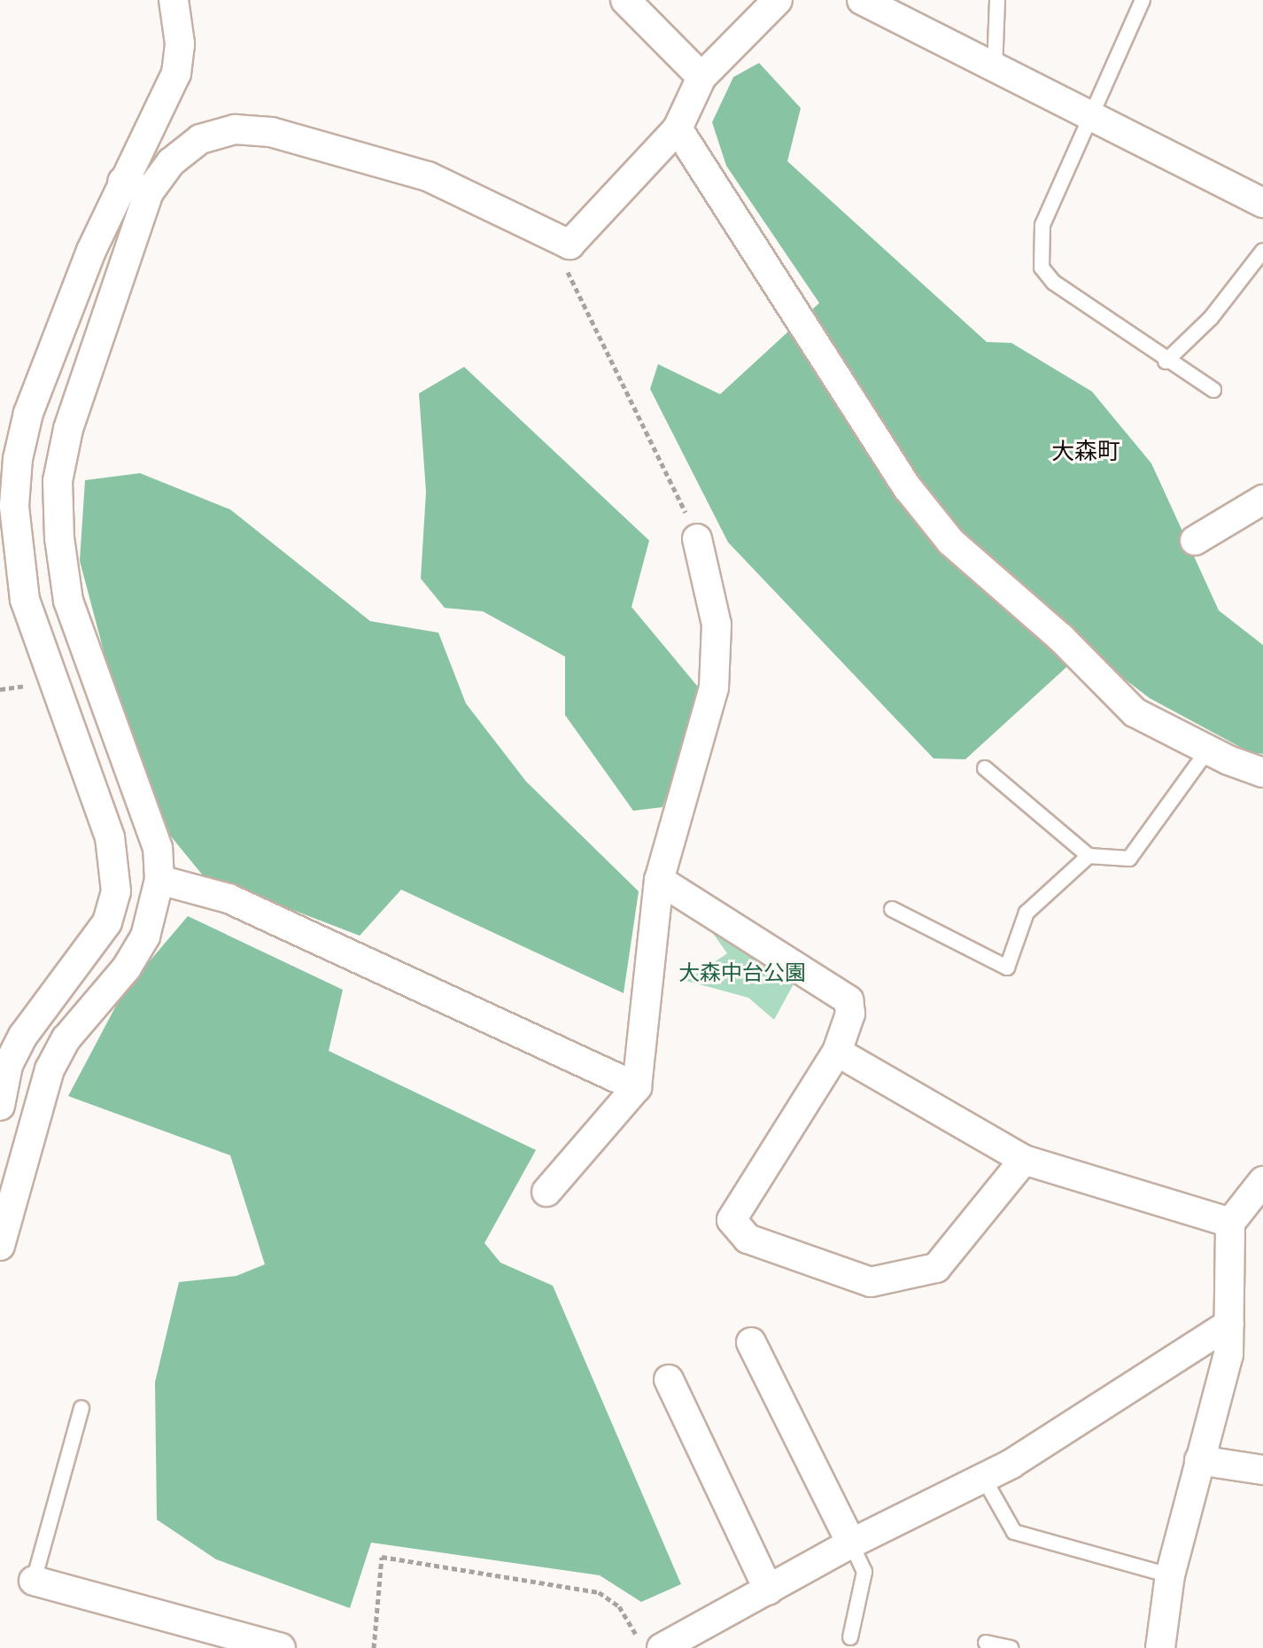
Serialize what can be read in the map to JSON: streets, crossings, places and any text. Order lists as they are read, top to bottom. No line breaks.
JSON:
{"districts":["大森町"],"parks":["大森中台公園"]}
